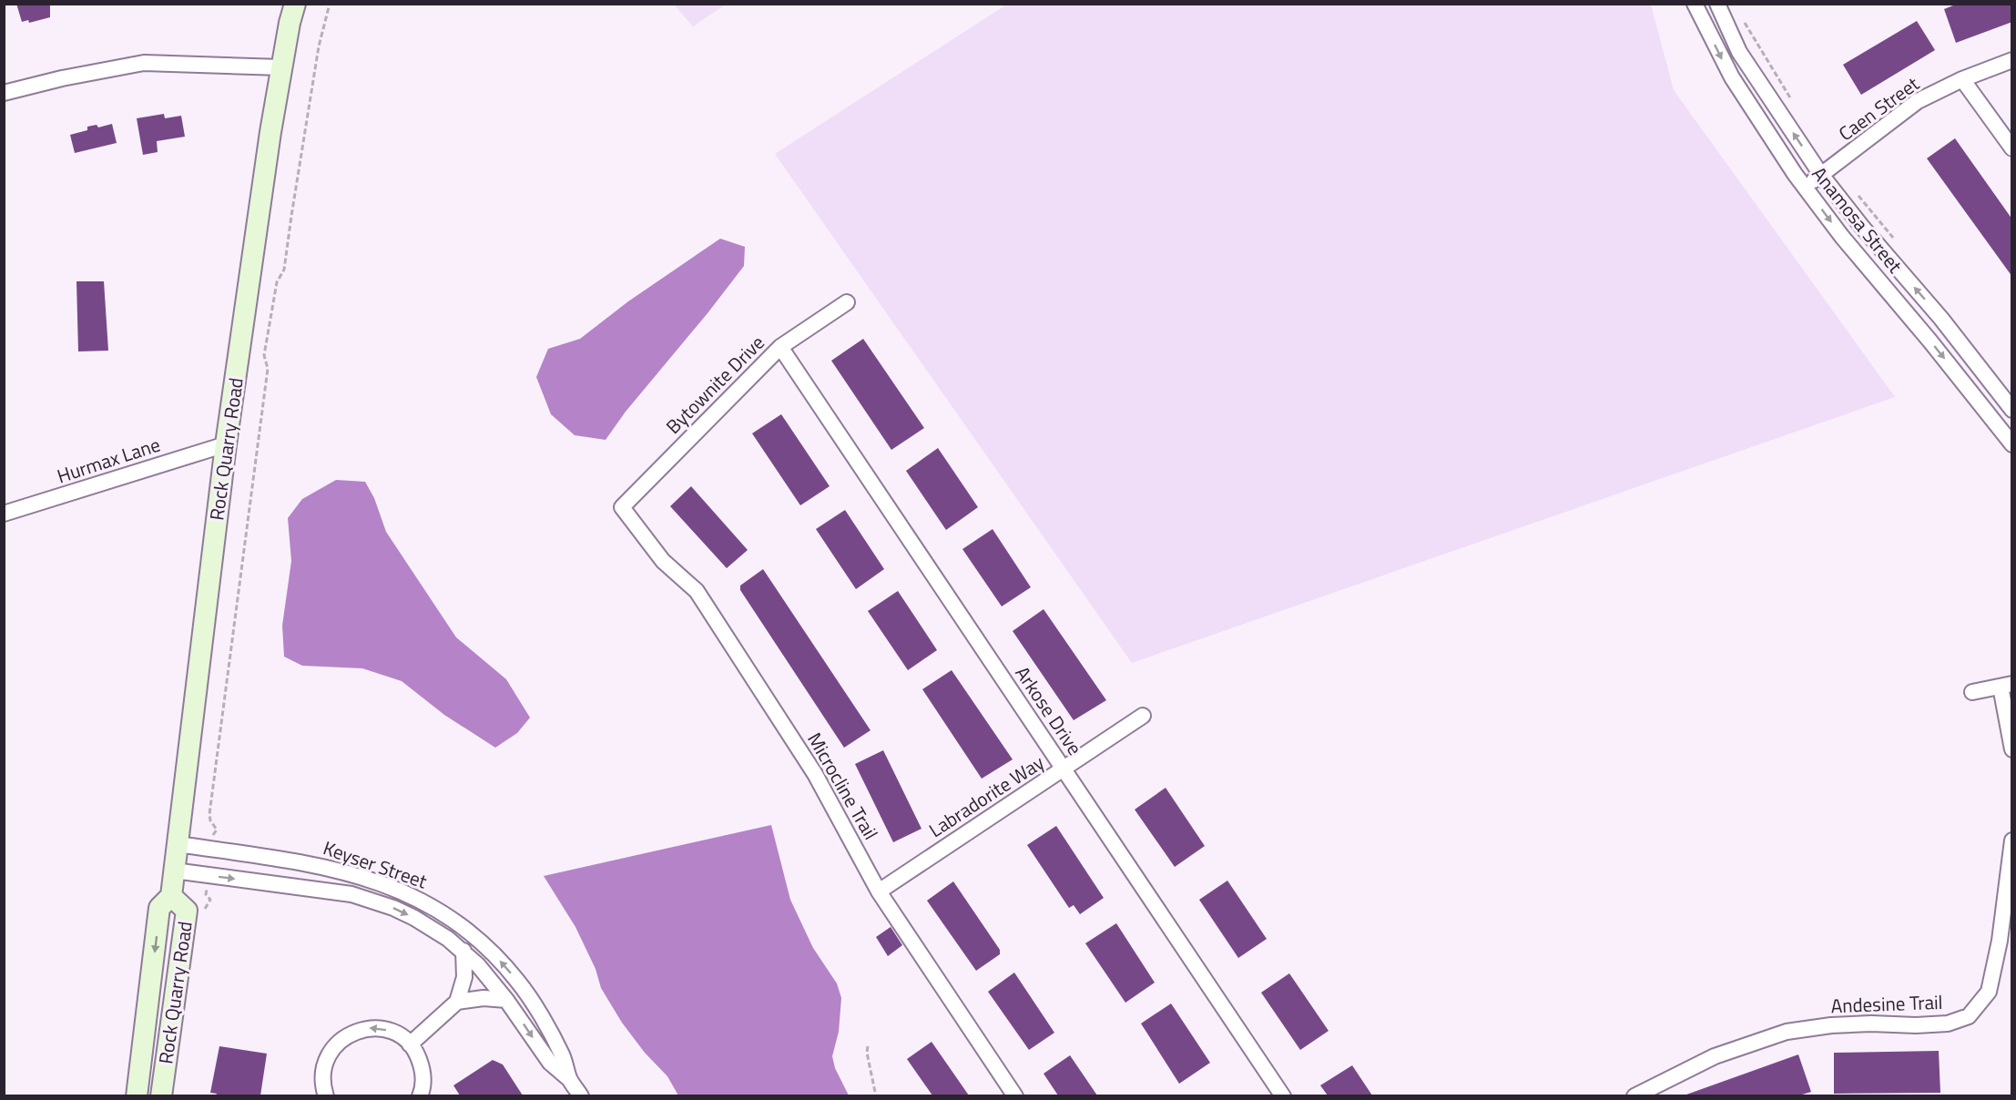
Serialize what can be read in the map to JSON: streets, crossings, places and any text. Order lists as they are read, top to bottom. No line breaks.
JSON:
{"streets":{"main road":["Rock Quarry Road"],"street":["Caen Street","Anamosa Street","Bytownite Drive","Hurmax Lane","Arkose Drive","Microcline Trail","Labradorite Way","Keyser Street","Andesine Trail"]},"crossings":[["Caen Street","Anamosa Street"],["Bytownite Drive","Arkose Drive"],["Bytownite Drive","Microcline Trail"],["Rock Quarry Road","Hurmax Lane"],["Rock Quarry Road","Keyser Street"],["Arkose Drive","Labradorite Way"],["Microcline Trail","Labradorite Way"]]}
